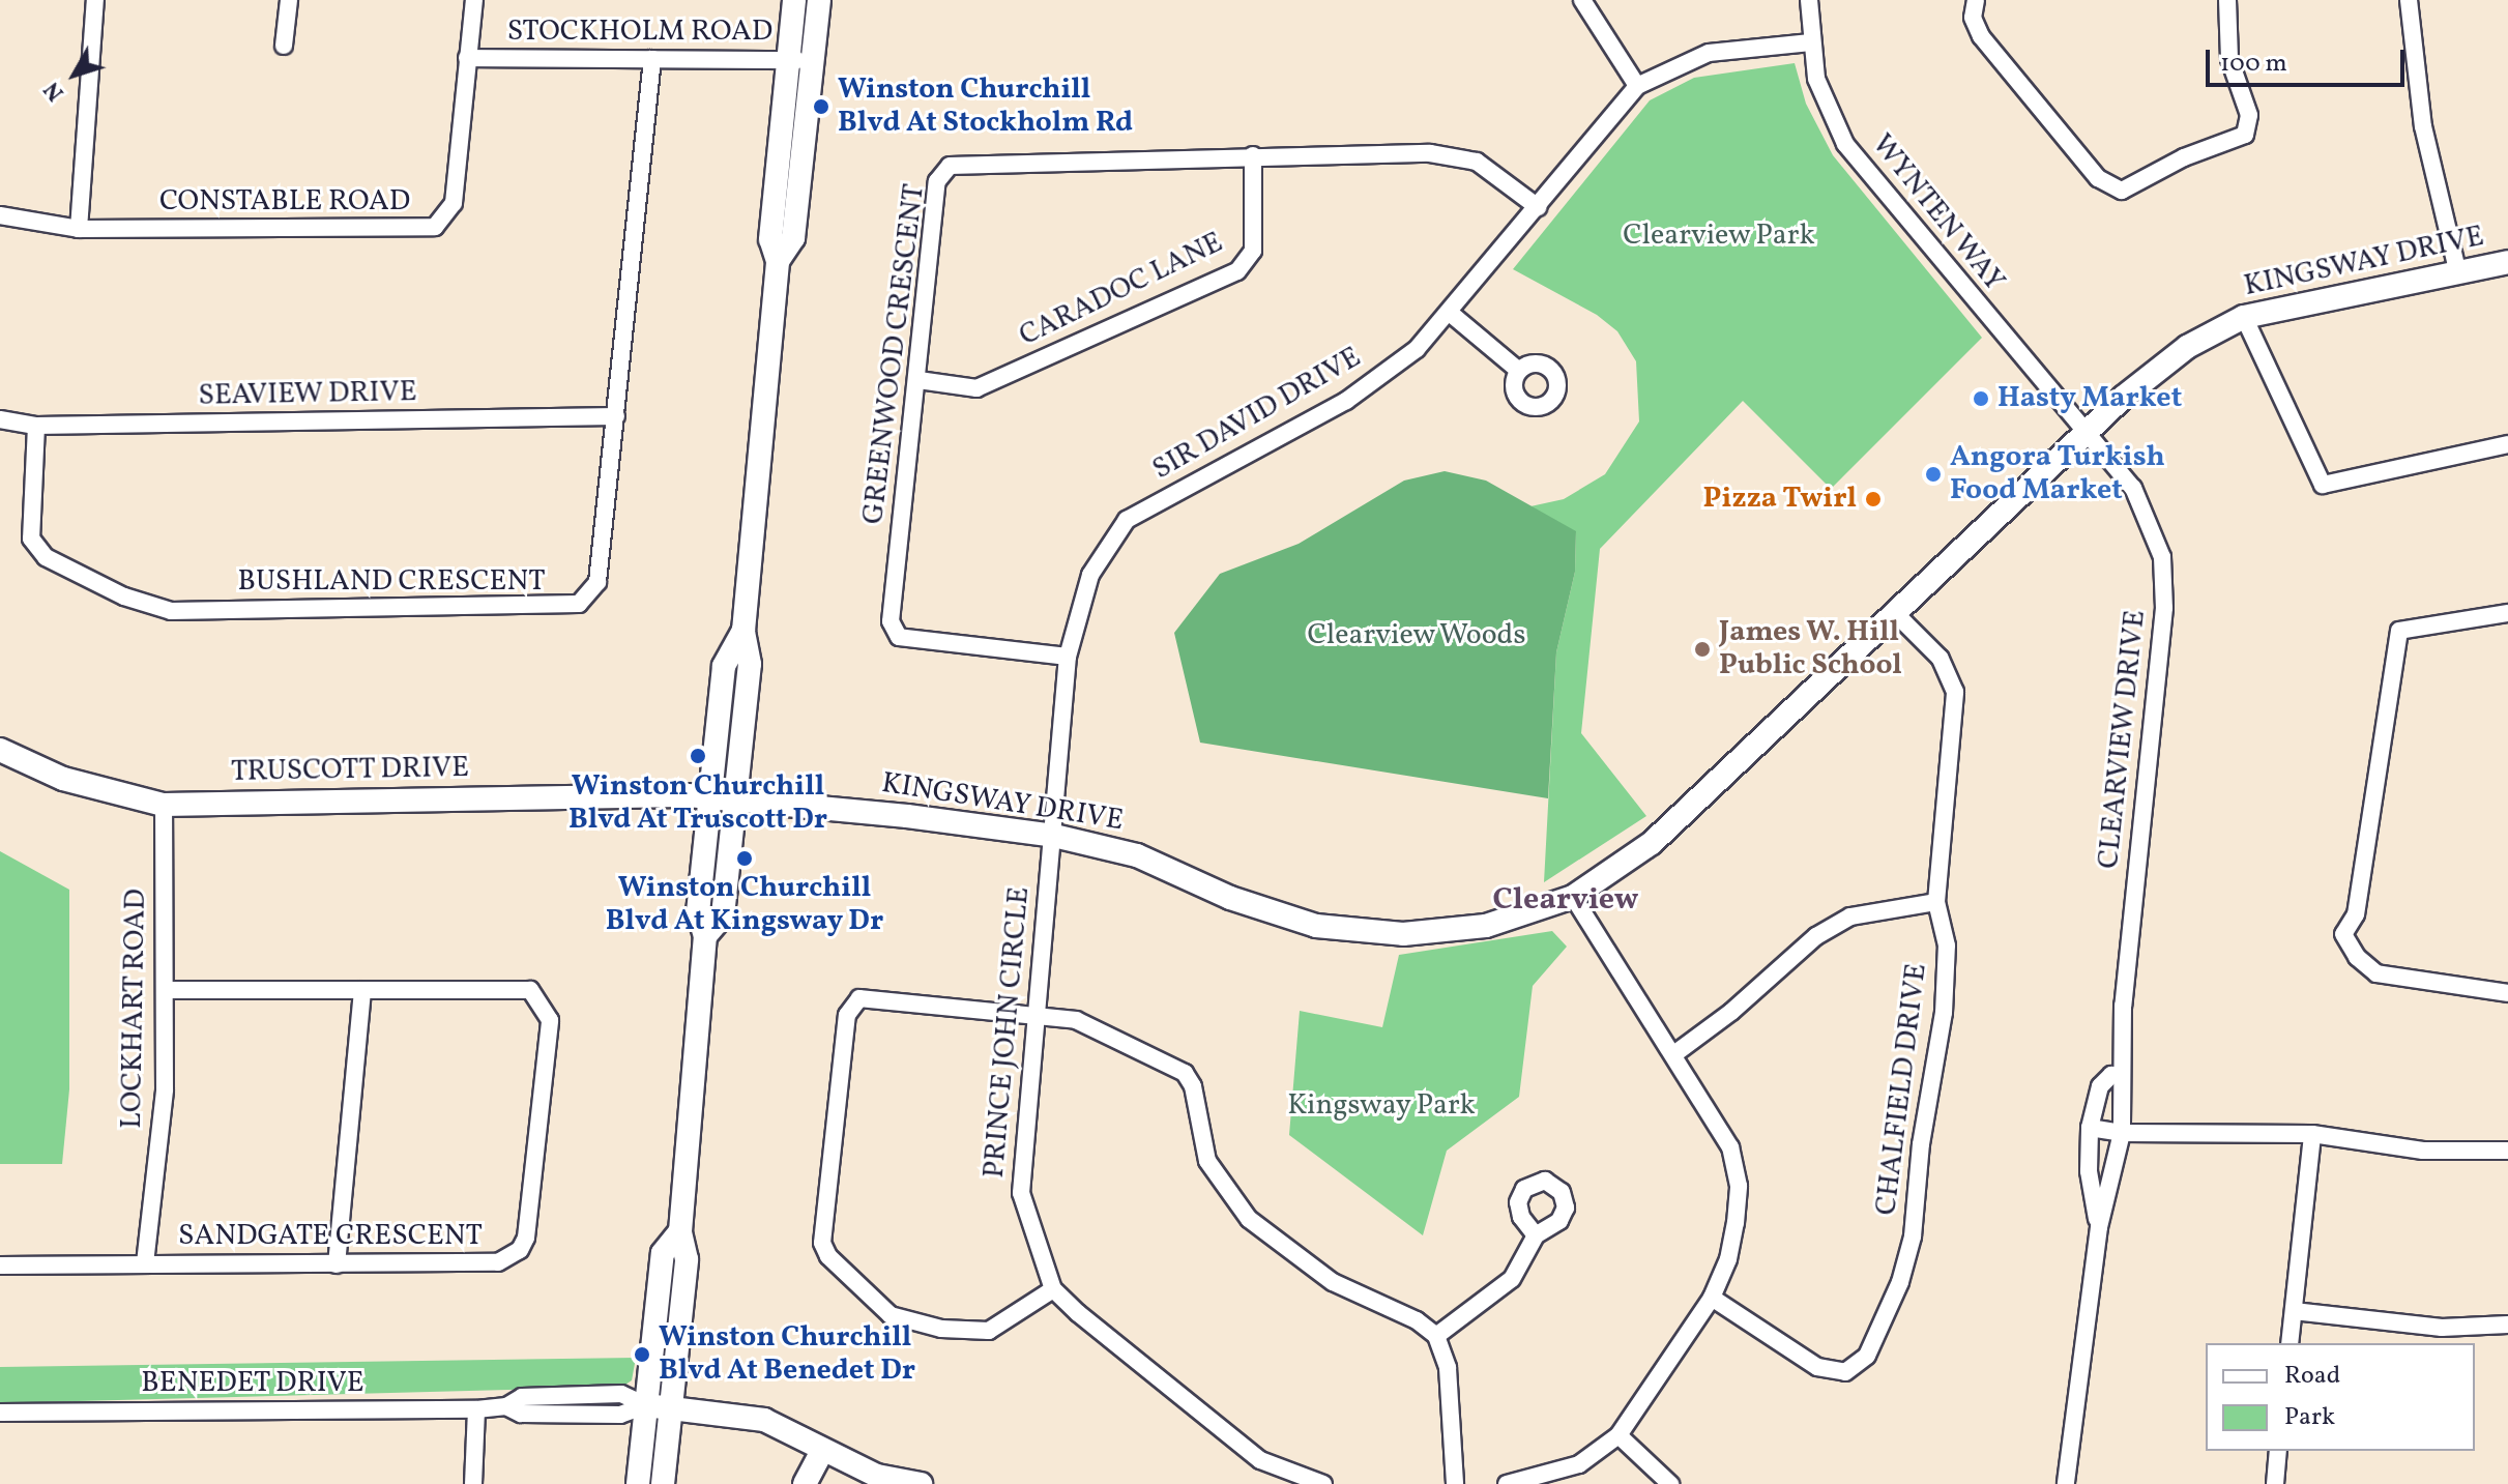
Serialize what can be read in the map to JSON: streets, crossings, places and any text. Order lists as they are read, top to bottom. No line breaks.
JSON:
{"streets":{"street":["STOCKHOLM ROAD","CONSTABLE ROAD","WYNTEN WAY","KINGSWAY DRIVE","CARADOC LANE","GREENWOOD CRESCENT","SEAVIEW DRIVE","SIR DAVID DRIVE","BUSHLAND CRESCENT","CLEARVIEW DRIVE","TRUSCOTT DRIVE","LOCKHART ROAD","PRINCE JOHN CIRCLE","CHALFIELD DRIVE","SANDGATE CRESCENT","BENEDET DRIVE"]},"crossings":[["STOCKHOLM ROAD","CONSTABLE ROAD"],["STOCKHOLM ROAD","BUSHLAND CRESCENT"],["WYNTEN WAY","KINGSWAY DRIVE"],["WYNTEN WAY","SIR DAVID DRIVE"],["WYNTEN WAY","CLEARVIEW DRIVE"],["KINGSWAY DRIVE","SIR DAVID DRIVE"],["KINGSWAY DRIVE","CLEARVIEW DRIVE"],["KINGSWAY DRIVE","TRUSCOTT DRIVE"],["KINGSWAY DRIVE","PRINCE JOHN CIRCLE"],["KINGSWAY DRIVE","CHALFIELD DRIVE"],["CARADOC LANE","GREENWOOD CRESCENT"],["GREENWOOD CRESCENT","SIR DAVID DRIVE"],["SEAVIEW DRIVE","BUSHLAND CRESCENT"],["SIR DAVID DRIVE","PRINCE JOHN CIRCLE"],["TRUSCOTT DRIVE","LOCKHART ROAD"],["LOCKHART ROAD","SANDGATE CRESCENT"]],"districts":["Clearview"],"parks":["Clearview Park","Clearview Woods","Kingsway Park"],"places":["Winston Churchill Blvd At Stockholm Rd","Hasty Market","Angora Turkish Food Market","Pizza Twirl","James W. Hill Public School","Winston Churchill Blvd At Truscott Dr","Winston Churchill Blvd At Kingsway Dr","Winston Churchill Blvd At Benedet Dr"],"legend":["Road","Park"],"scale_bar":"100 m","north":"bottom left"}
